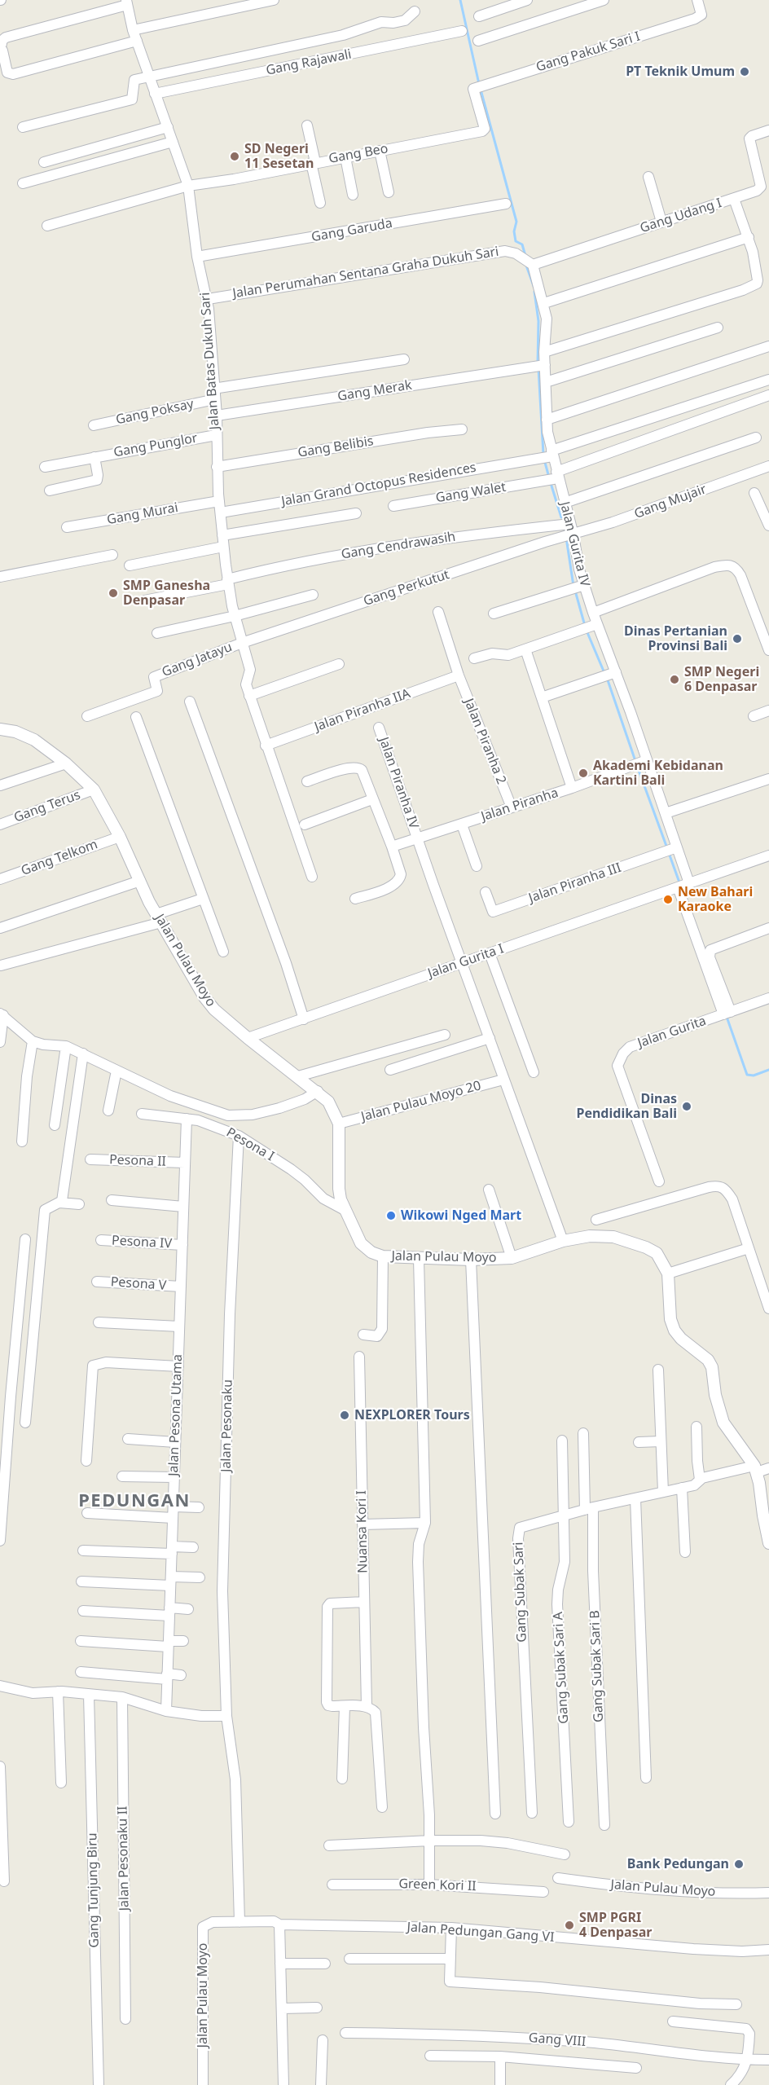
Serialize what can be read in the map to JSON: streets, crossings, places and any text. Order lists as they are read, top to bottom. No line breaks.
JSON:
{"streets":{"street":["Gang Pakuk Sari I","Gang Rajawali","Gang Beo","Gang Udang I","Gang Garuda","Jalan Perumahan Sentana Graha Dukuh Sari","Jalan Batas Dukuh Sari","Gang Merak","Gang Poksay","Gang Punglor","Gang Belibis","Jalan Grand Octopus Residences","Gang Walet","Gang Mujair","Gang Murai","Jalan Gurita IV","Gang Cendrawasih","Gang Perkutut","Gang Jatayu","Jalan Piranha IIA","Jalan Piranha 2","Jalan Piranha IV","Jalan Piranha","Gang Terus","Gang Telkom","Jalan Piranha III","Jalan Pulau Moyo","Jalan Gurita I","Jalan Gurita","Jalan Pulau Moyo 20","Pesona I","Pesona II","Pesona IV","Pesona V","Jalan Pesona Utama","Jalan Pesonaku","Nuansa Kori I","Gang Subak Sari","Gang Subak Sari B","Gang Subak Sari A","Jalan Pesonaku II","Green Kori II","Gang Tunjung Biru","Jalan Pedungan Gang VI","Gang VIII"]},"crossings":[["Gang Pakuk Sari I","Gang Beo"],["Gang Rajawali","Jalan Batas Dukuh Sari"],["Gang Beo","Jalan Batas Dukuh Sari"],["Gang Udang I","Jalan Perumahan Sentana Graha Dukuh Sari"],["Gang Udang I","Jalan Gurita IV"],["Gang Garuda","Jalan Batas Dukuh Sari"],["Jalan Perumahan Sentana Graha Dukuh Sari","Jalan Batas Dukuh Sari"],["Jalan Perumahan Sentana Graha Dukuh Sari","Jalan Gurita IV"],["Jalan Batas Dukuh Sari","Gang Merak"],["Jalan Batas Dukuh Sari","Gang Poksay"],["Jalan Batas Dukuh Sari","Gang Punglor"],["Jalan Batas Dukuh Sari","Gang Belibis"],["Jalan Batas Dukuh Sari","Jalan Grand Octopus Residences"],["Jalan Batas Dukuh Sari","Gang Murai"],["Jalan Batas Dukuh Sari","Gang Cendrawasih"],["Jalan Batas Dukuh Sari","Gang Perkutut"],["Jalan Batas Dukuh Sari","Gang Jatayu"],["Jalan Batas Dukuh Sari","Jalan Piranha IIA"],["Gang Merak","Jalan Gurita IV"],["Jalan Grand Octopus Residences","Jalan Gurita IV"],["Gang Walet","Jalan Gurita IV"],["Gang Mujair","Jalan Gurita IV"],["Gang Mujair","Gang Perkutut"],["Jalan Gurita IV","Gang Cendrawasih"],["Jalan Gurita IV","Gang Perkutut"],["Jalan Gurita IV","Jalan Piranha"],["Jalan Gurita IV","Jalan Piranha III"],["Jalan Gurita IV","Jalan Gurita I"],["Jalan Gurita IV","Jalan Gurita"],["Gang Perkutut","Gang Jatayu"],["Jalan Piranha IIA","Jalan Piranha 2"],["Jalan Piranha 2","Jalan Piranha"],["Jalan Piranha IV","Jalan Piranha"],["Jalan Piranha IV","Jalan Pulau Moyo"],["Jalan Piranha IV","Jalan Gurita I"],["Jalan Piranha IV","Jalan Pulau Moyo 20"],["Gang Terus","Jalan Pulau Moyo"],["Gang Telkom","Jalan Pulau Moyo"],["Jalan Pulau Moyo","Jalan Gurita I"],["Jalan Pulau Moyo","Jalan Pulau Moyo 20"],["Jalan Pulau Moyo","Pesona I"],["Jalan Pulau Moyo","Jalan Pesonaku"],["Jalan Pulau Moyo","Gang Subak Sari"],["Jalan Pulau Moyo","Jalan Pedungan Gang VI"],["Pesona I","Jalan Pesona Utama"],["Pesona I","Jalan Pesonaku"],["Pesona II","Jalan Pesona Utama"],["Pesona IV","Jalan Pesona Utama"],["Pesona V","Jalan Pesona Utama"],["Gang Subak Sari","Gang Subak Sari B"],["Gang Subak Sari","Gang Subak Sari A"]],"districts":["PEDUNGAN"],"places":["PT Teknik Umum","SD Negeri 11 Sesetan","SMP Ganesha Denpasar","Dinas Pertanian Provinsi Bali","SMP Negeri 6 Denpasar","Akademi Kebidanan Kartini Bali","New Bahari Karaoke","Dinas Pendidikan Bali","Wikowi Nged Mart","NEXPLORER Tours","Bank Pedungan","SMP PGRI 4 Denpasar"]}
